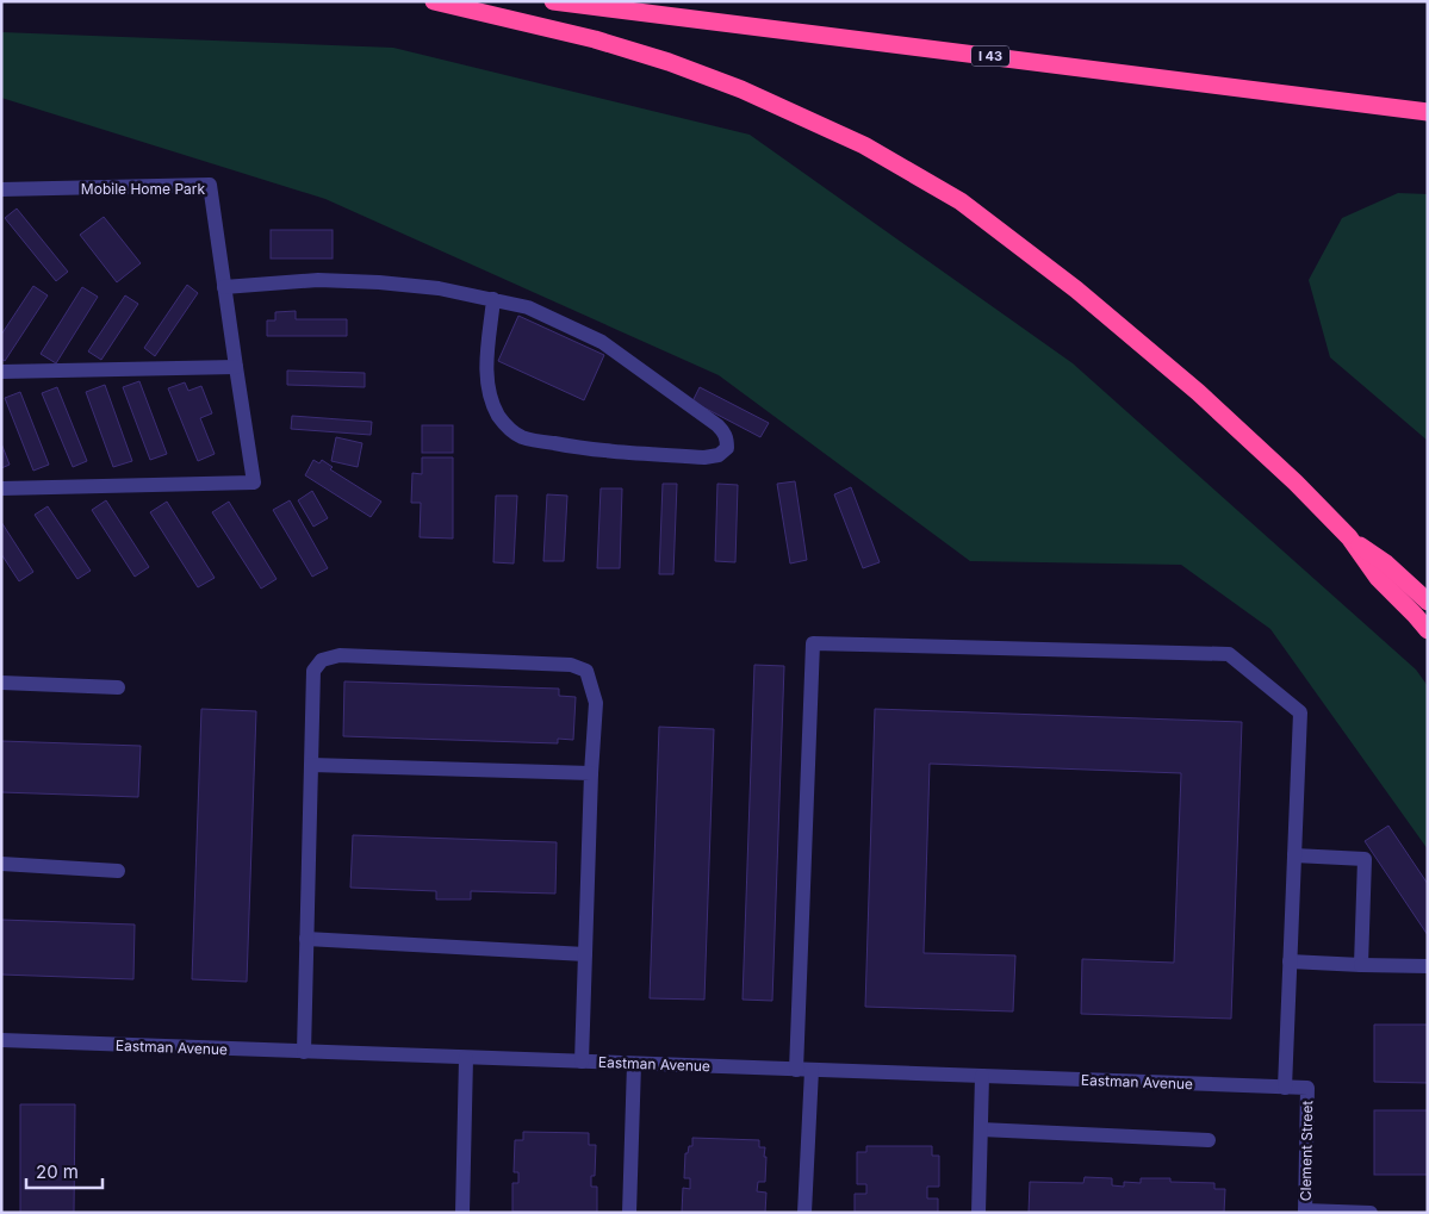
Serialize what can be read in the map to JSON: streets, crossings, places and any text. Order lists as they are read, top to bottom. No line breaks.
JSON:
{"streets":{"highway":["I 43"],"street":["Mobile Home Park","Eastman Avenue","Clement Street"]},"crossings":[["Eastman Avenue","Clement Street"]],"scale_bar":"20 m"}
